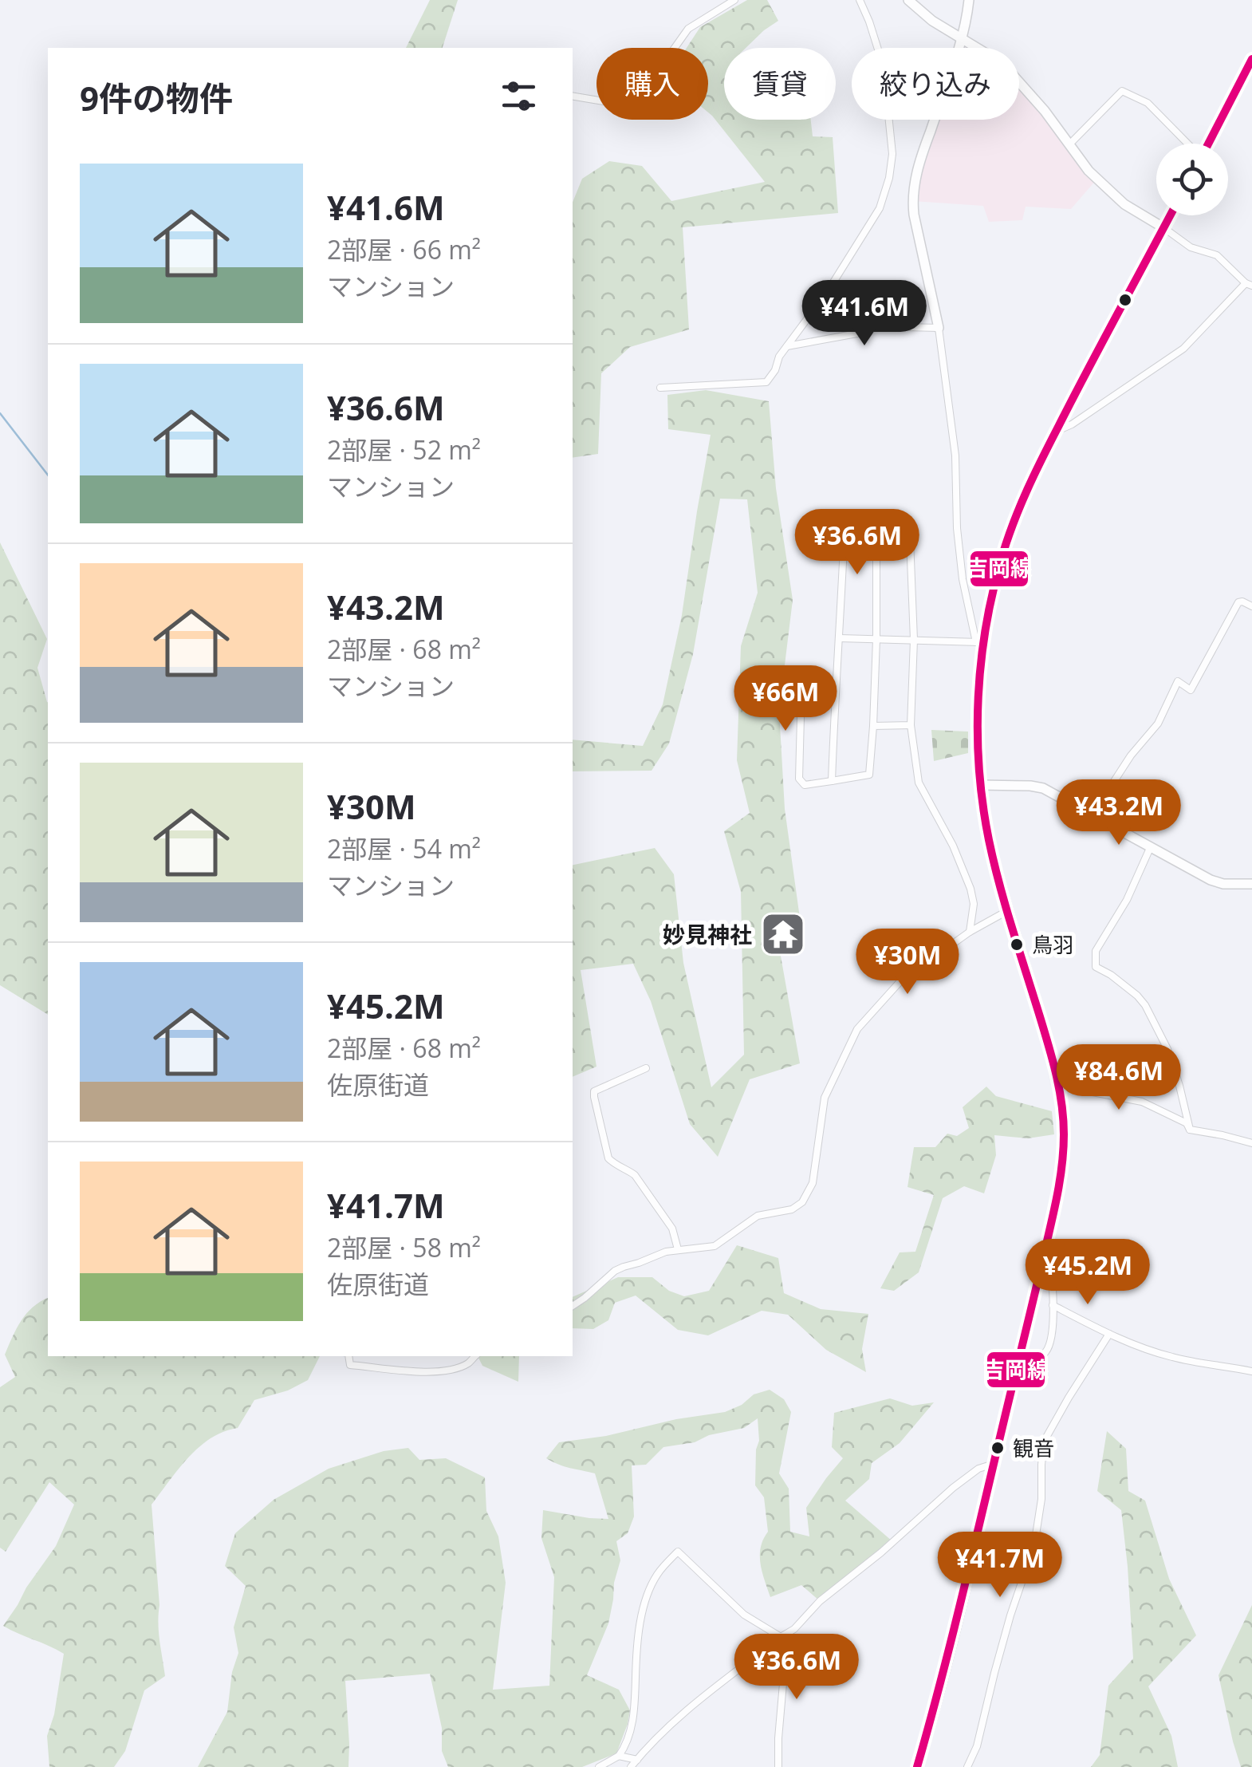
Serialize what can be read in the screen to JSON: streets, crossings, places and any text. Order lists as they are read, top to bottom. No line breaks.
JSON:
{"places":{"temple":["妙見神社"],"other":["鳥羽","観音"]},"lines":["transit line 吉岡線"],"page":{"chip":["購入","賃貸","絞り込み"],"heading":"9件の物件","list":[{"name":"¥41.6M","note":"2部屋 · 66 m² · マンション"},{"name":"¥36.6M","note":"2部屋 · 52 m² · マンション"},{"name":"¥43.2M","note":"2部屋 · 68 m² · マンション"},{"name":"¥30M","note":"2部屋 · 54 m² · マンション"},{"name":"¥45.2M","note":"2部屋 · 68 m² · 佐原街道"},{"name":"¥41.7M","note":"2部屋 · 58 m² · 佐原街道"}],"price":["¥41.6M","¥36.6M","¥66M","¥43.2M","¥30M","¥84.6M","¥45.2M","¥41.7M","¥36.6M"]}}
